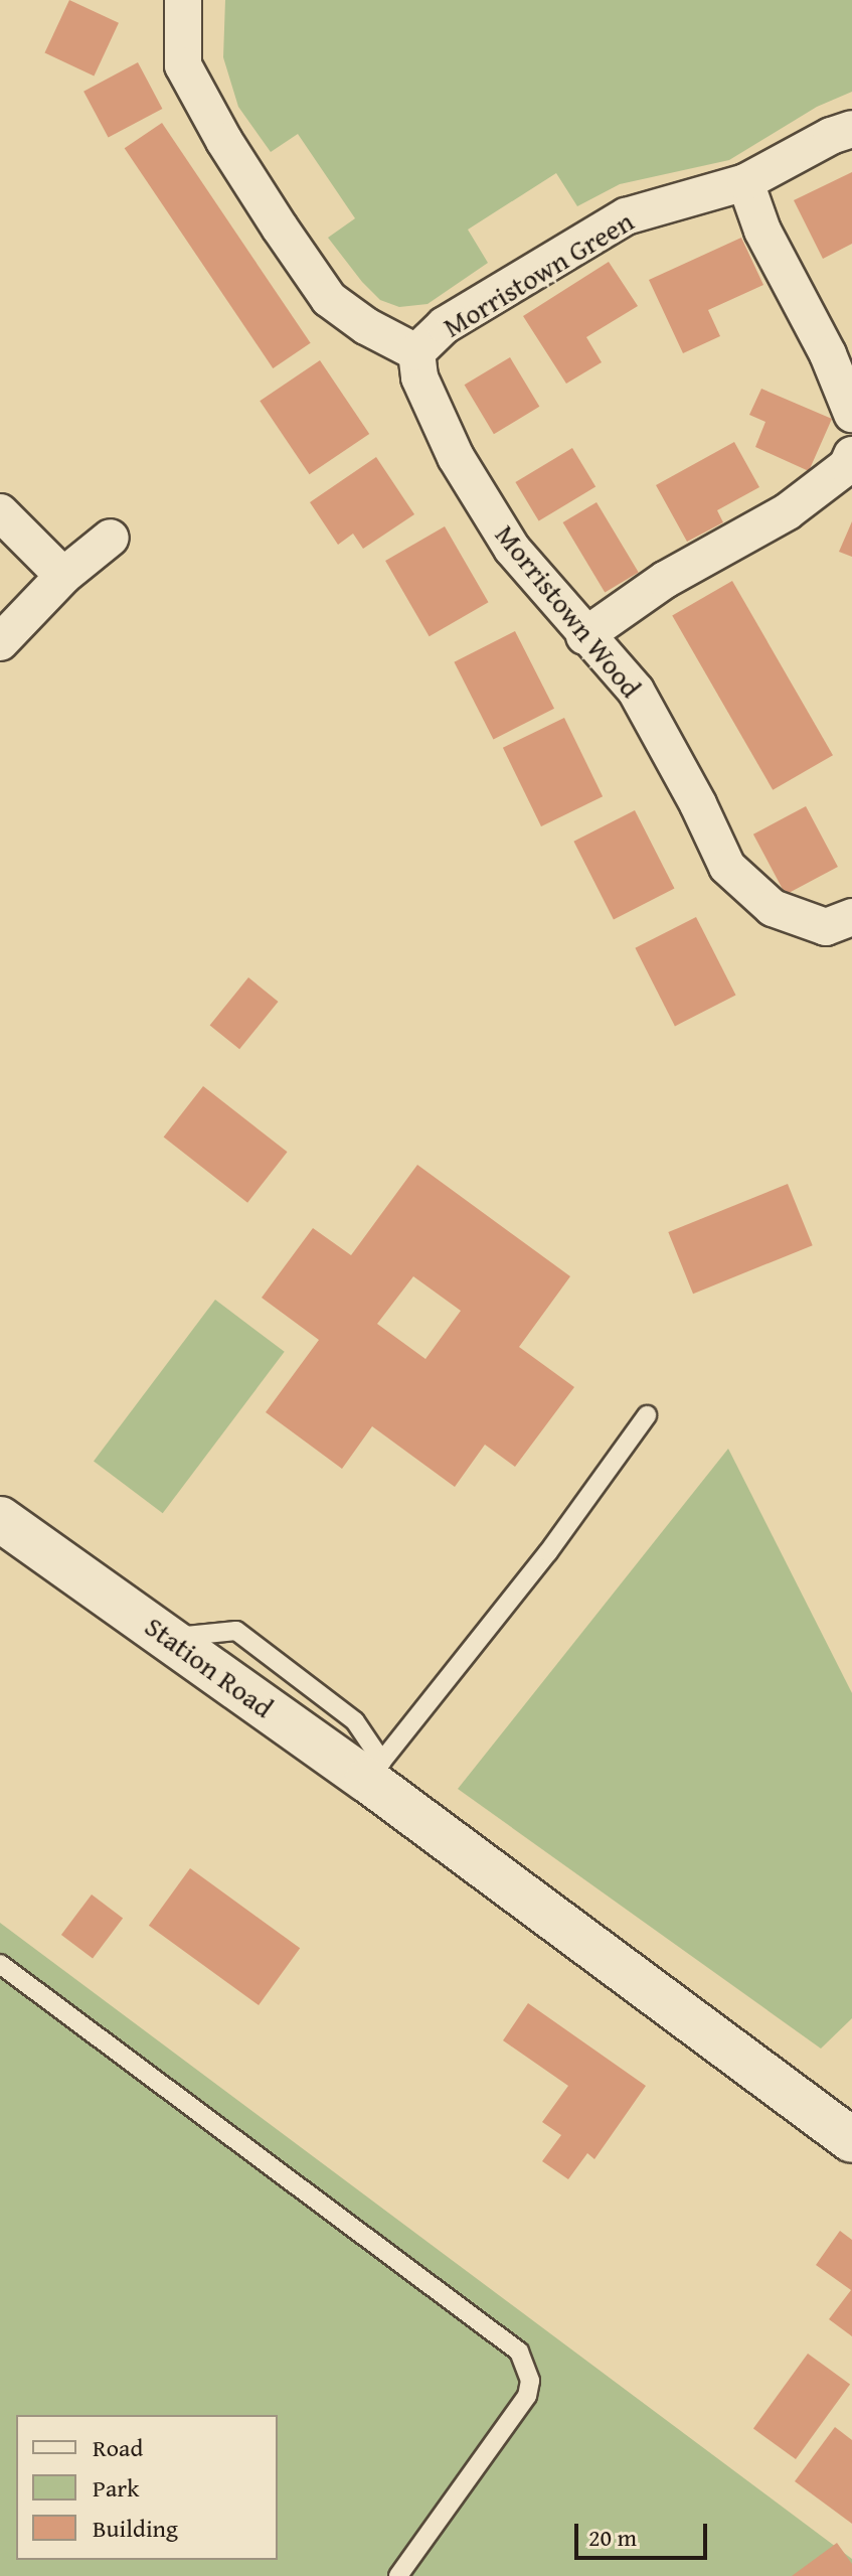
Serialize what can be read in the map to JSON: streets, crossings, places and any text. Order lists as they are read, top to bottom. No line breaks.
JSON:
{"streets":{"main road":["Station Road"],"street":["Morristown Green","Morristown Wood"]},"crossings":[["Morristown Green","Morristown Wood"]],"legend":["Road","Park","Building"],"scale_bar":"20 m"}
